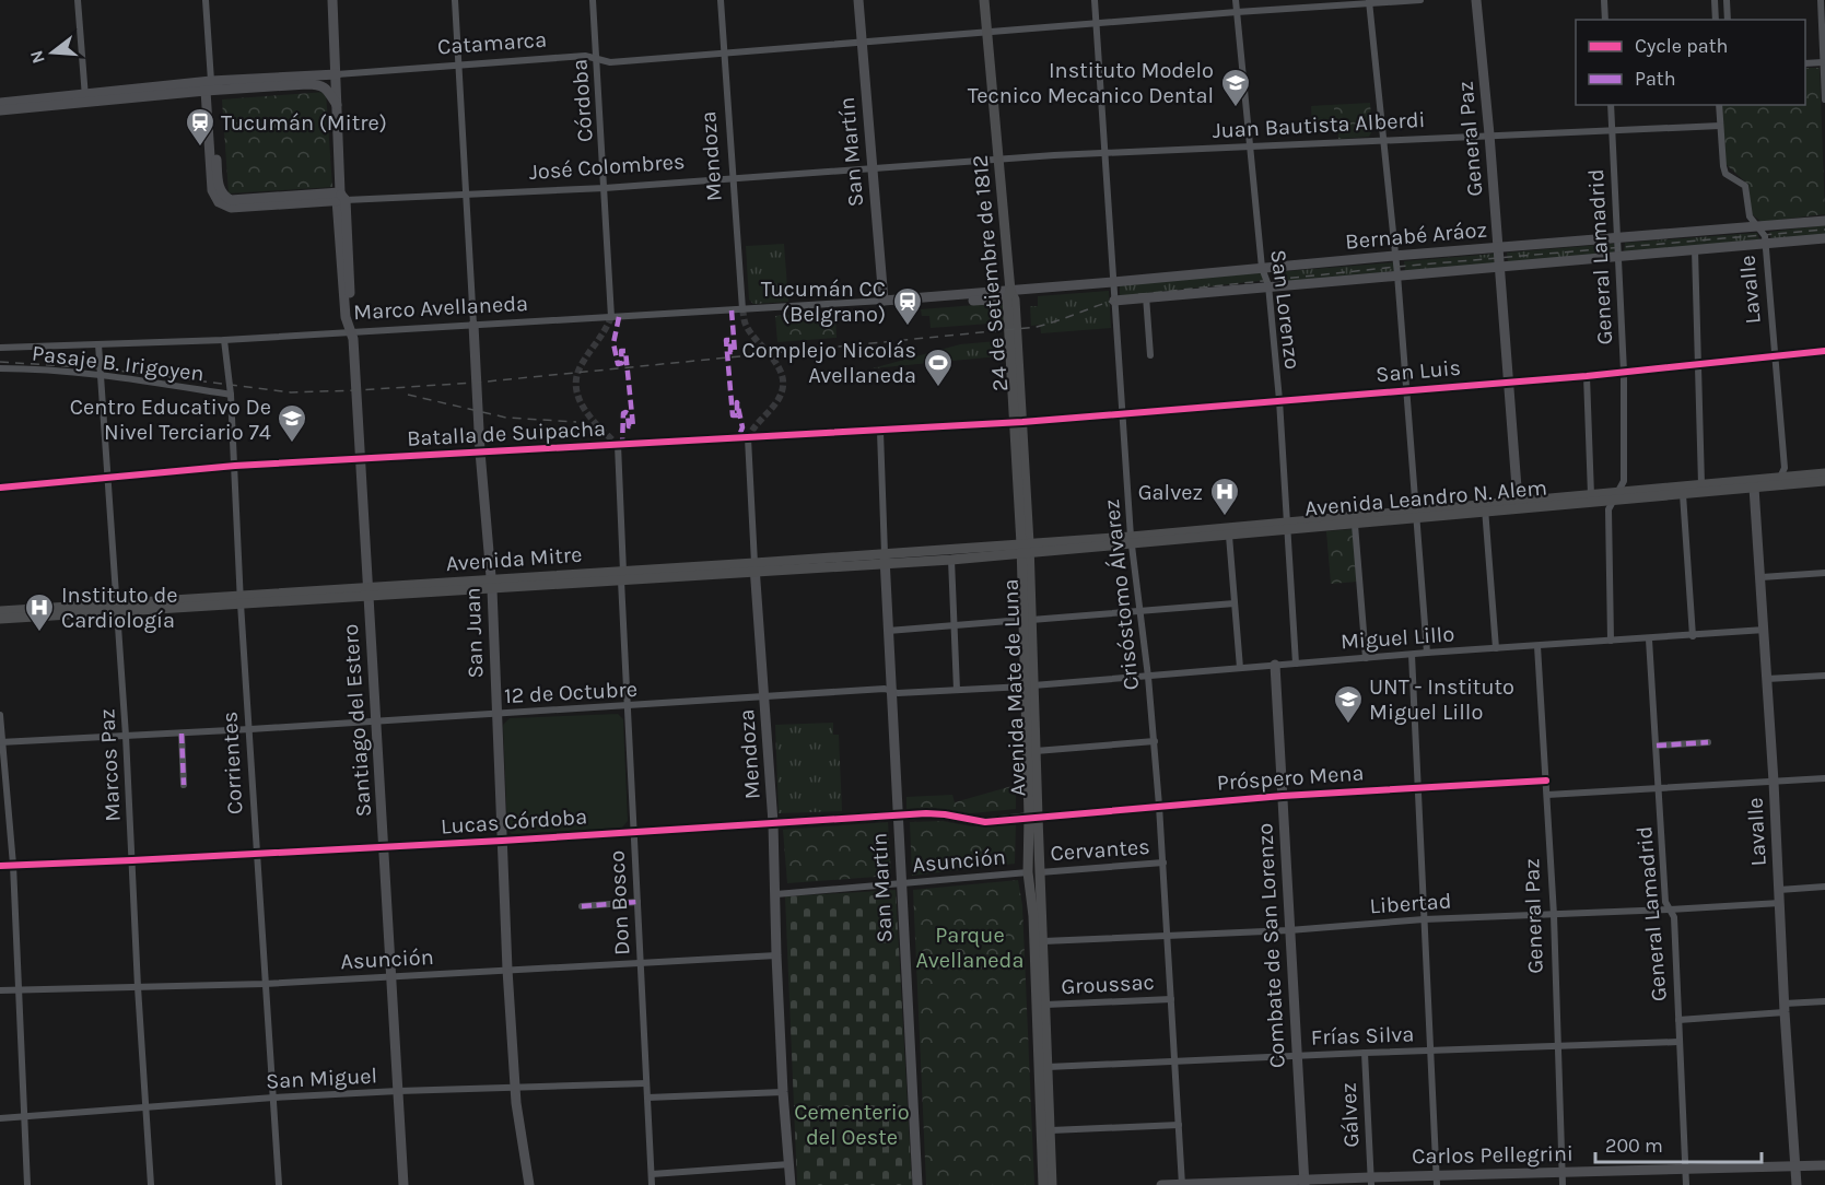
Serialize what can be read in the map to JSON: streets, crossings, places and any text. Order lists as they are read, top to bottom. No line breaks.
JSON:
{"streets":{"main road":["24 de Setiembre de 1812","Avenida Leandro N. Alem","Avenida Mitre","Avenida Mate de Luna"],"street":["Catamarca","Córdoba","Juan Bautista Alberdi","General Paz","San Martín","Mendoza","José Colombres","Bernabé Aráoz","General Lamadrid","Lavalle","Marco Avellaneda","San Lorenzo","Pasaje B. Irigoyen","San Luis","Batalla de Suipacha","Crisóstomo Álvarez","San Juan","Miguel Lillo","12 de Octubre","Santiago del Estero","Corrientes","Marcos Paz","Próspero Mena","Lucas Córdoba","Cervantes","Asunción","Don Bosco","Libertad","Combate de San Lorenzo","Groussac","Frías Silva","San Miguel","Gálvez","Carlos Pellegrini"]},"crossings":[["Catamarca","Córdoba"],["Catamarca","San Martín"],["Catamarca","Mendoza"],["Catamarca","José Colombres"],["Catamarca","24 de Setiembre de 1812"],["Catamarca","San Lorenzo"],["Catamarca","Crisóstomo Álvarez"],["Catamarca","San Juan"],["Catamarca","Santiago del Estero"],["Córdoba","José Colombres"],["Córdoba","Marco Avellaneda"],["Juan Bautista Alberdi","General Paz"],["Juan Bautista Alberdi","José Colombres"],["Juan Bautista Alberdi","General Lamadrid"],["Juan Bautista Alberdi","24 de Setiembre de 1812"],["Juan Bautista Alberdi","Lavalle"],["Juan Bautista Alberdi","San Lorenzo"],["Juan Bautista Alberdi","Crisóstomo Álvarez"],["General Paz","Bernabé Aráoz"],["General Paz","San Luis"],["General Paz","Avenida Leandro N. Alem"],["General Paz","Miguel Lillo"],["General Paz","Próspero Mena"],["General Paz","Libertad"],["General Paz","Frías Silva"],["General Paz","Carlos Pellegrini"],["San Martín","José Colombres"],["San Martín","Marco Avellaneda"],["San Martín","Batalla de Suipacha"],["San Martín","Avenida Mitre"],["San Martín","12 de Octubre"],["San Martín","Lucas Córdoba"],["San Martín","Asunción"],["Mendoza","José Colombres"],["Mendoza","Marco Avellaneda"],["Mendoza","Batalla de Suipacha"],["Mendoza","Avenida Mitre"],["Mendoza","12 de Octubre"],["Mendoza","Lucas Córdoba"],["Mendoza","Asunción"],["José Colombres","24 de Setiembre de 1812"],["José Colombres","San Juan"],["José Colombres","Santiago del Estero"],["Bernabé Aráoz","General Lamadrid"],["Bernabé Aráoz","24 de Setiembre de 1812"],["Bernabé Aráoz","Lavalle"],["Bernabé Aráoz","Marco Avellaneda"],["Bernabé Aráoz","San Lorenzo"],["Bernabé Aráoz","Crisóstomo Álvarez"],["General Lamadrid","San Luis"],["General Lamadrid","Avenida Leandro N. Alem"],["General Lamadrid","Miguel Lillo"],["General Lamadrid","Libertad"],["General Lamadrid","Frías Silva"],["General Lamadrid","Carlos Pellegrini"],["24 de Setiembre de 1812","Marco Avellaneda"],["24 de Setiembre de 1812","San Luis"],["24 de Setiembre de 1812","Batalla de Suipacha"],["24 de Setiembre de 1812","Avenida Leandro N. Alem"],["24 de Setiembre de 1812","Avenida Mitre"],["24 de Setiembre de 1812","Avenida Mate de Luna"],["Lavalle","San Luis"],["Lavalle","Avenida Leandro N. Alem"],["Lavalle","Miguel Lillo"],["Lavalle","Libertad"],["Lavalle","Carlos Pellegrini"],["Marco Avellaneda","San Juan"],["Marco Avellaneda","Santiago del Estero"],["Marco Avellaneda","Corrientes"],["Marco Avellaneda","Marcos Paz"],["San Lorenzo","San Luis"],["San Lorenzo","Avenida Leandro N. Alem"],["San Lorenzo","Miguel Lillo"],["Pasaje B. Irigoyen","Corrientes"],["Pasaje B. Irigoyen","Marcos Paz"],["San Luis","Batalla de Suipacha"],["San Luis","Crisóstomo Álvarez"],["Batalla de Suipacha","San Juan"],["Batalla de Suipacha","Santiago del Estero"],["Batalla de Suipacha","Corrientes"],["Batalla de Suipacha","Marcos Paz"],["Avenida Leandro N. Alem","Avenida Mitre"],["Avenida Leandro N. Alem","Crisóstomo Álvarez"],["Avenida Leandro N. Alem","Avenida Mate de Luna"],["Avenida Mitre","San Juan"],["Avenida Mitre","Avenida Mate de Luna"],["Avenida Mitre","Santiago del Estero"],["Avenida Mitre","Corrientes"],["Avenida Mitre","Marcos Paz"],["Avenida Mitre","Don Bosco"],["Crisóstomo Álvarez","Miguel Lillo"],["Crisóstomo Álvarez","Próspero Mena"],["Crisóstomo Álvarez","Cervantes"],["Crisóstomo Álvarez","Libertad"],["Crisóstomo Álvarez","Groussac"],["Crisóstomo Álvarez","Frías Silva"],["Crisóstomo Álvarez","Carlos Pellegrini"],["San Juan","12 de Octubre"],["San Juan","Lucas Córdoba"],["San Juan","Asunción"],["San Juan","San Miguel"],["Miguel Lillo","Avenida Mate de Luna"],["Miguel Lillo","12 de Octubre"],["Miguel Lillo","Combate de San Lorenzo"],["Avenida Mate de Luna","12 de Octubre"],["Avenida Mate de Luna","Próspero Mena"],["Avenida Mate de Luna","Lucas Córdoba"],["Avenida Mate de Luna","Cervantes"],["Avenida Mate de Luna","Asunción"],["Avenida Mate de Luna","Libertad"],["Avenida Mate de Luna","Groussac"],["Avenida Mate de Luna","Frías Silva"],["12 de Octubre","Santiago del Estero"],["12 de Octubre","Corrientes"],["12 de Octubre","Marcos Paz"],["12 de Octubre","Don Bosco"],["Santiago del Estero","Lucas Córdoba"],["Santiago del Estero","Asunción"],["Santiago del Estero","San Miguel"],["Corrientes","Lucas Córdoba"],["Corrientes","Asunción"],["Corrientes","San Miguel"],["Marcos Paz","Lucas Córdoba"],["Marcos Paz","Asunción"],["Marcos Paz","San Miguel"],["Próspero Mena","Lucas Córdoba"],["Próspero Mena","Combate de San Lorenzo"],["Lucas Córdoba","Don Bosco"],["Asunción","Don Bosco"],["Don Bosco","San Miguel"],["Libertad","Combate de San Lorenzo"],["Combate de San Lorenzo","Frías Silva"],["Combate de San Lorenzo","Carlos Pellegrini"],["Frías Silva","Gálvez"],["Gálvez","Carlos Pellegrini"]],"parks":["Parque Avellaneda","Cementerio del Oeste"],"places":{"school or university":["Instituto Modelo Tecnico Mecanico Dental","Centro Educativo De Nivel Terciario 74","UNT - Instituto Miguel Lillo"],"station":["Tucumán (Mitre)","Tucumán CC (Belgrano)"],"sports":["Complejo Nicolás Avellaneda"],"hospital":["Galvez","Instituto de Cardiología"]},"legend":["Cycle path","Path"],"scale_bar":"200 m","north":"left"}
